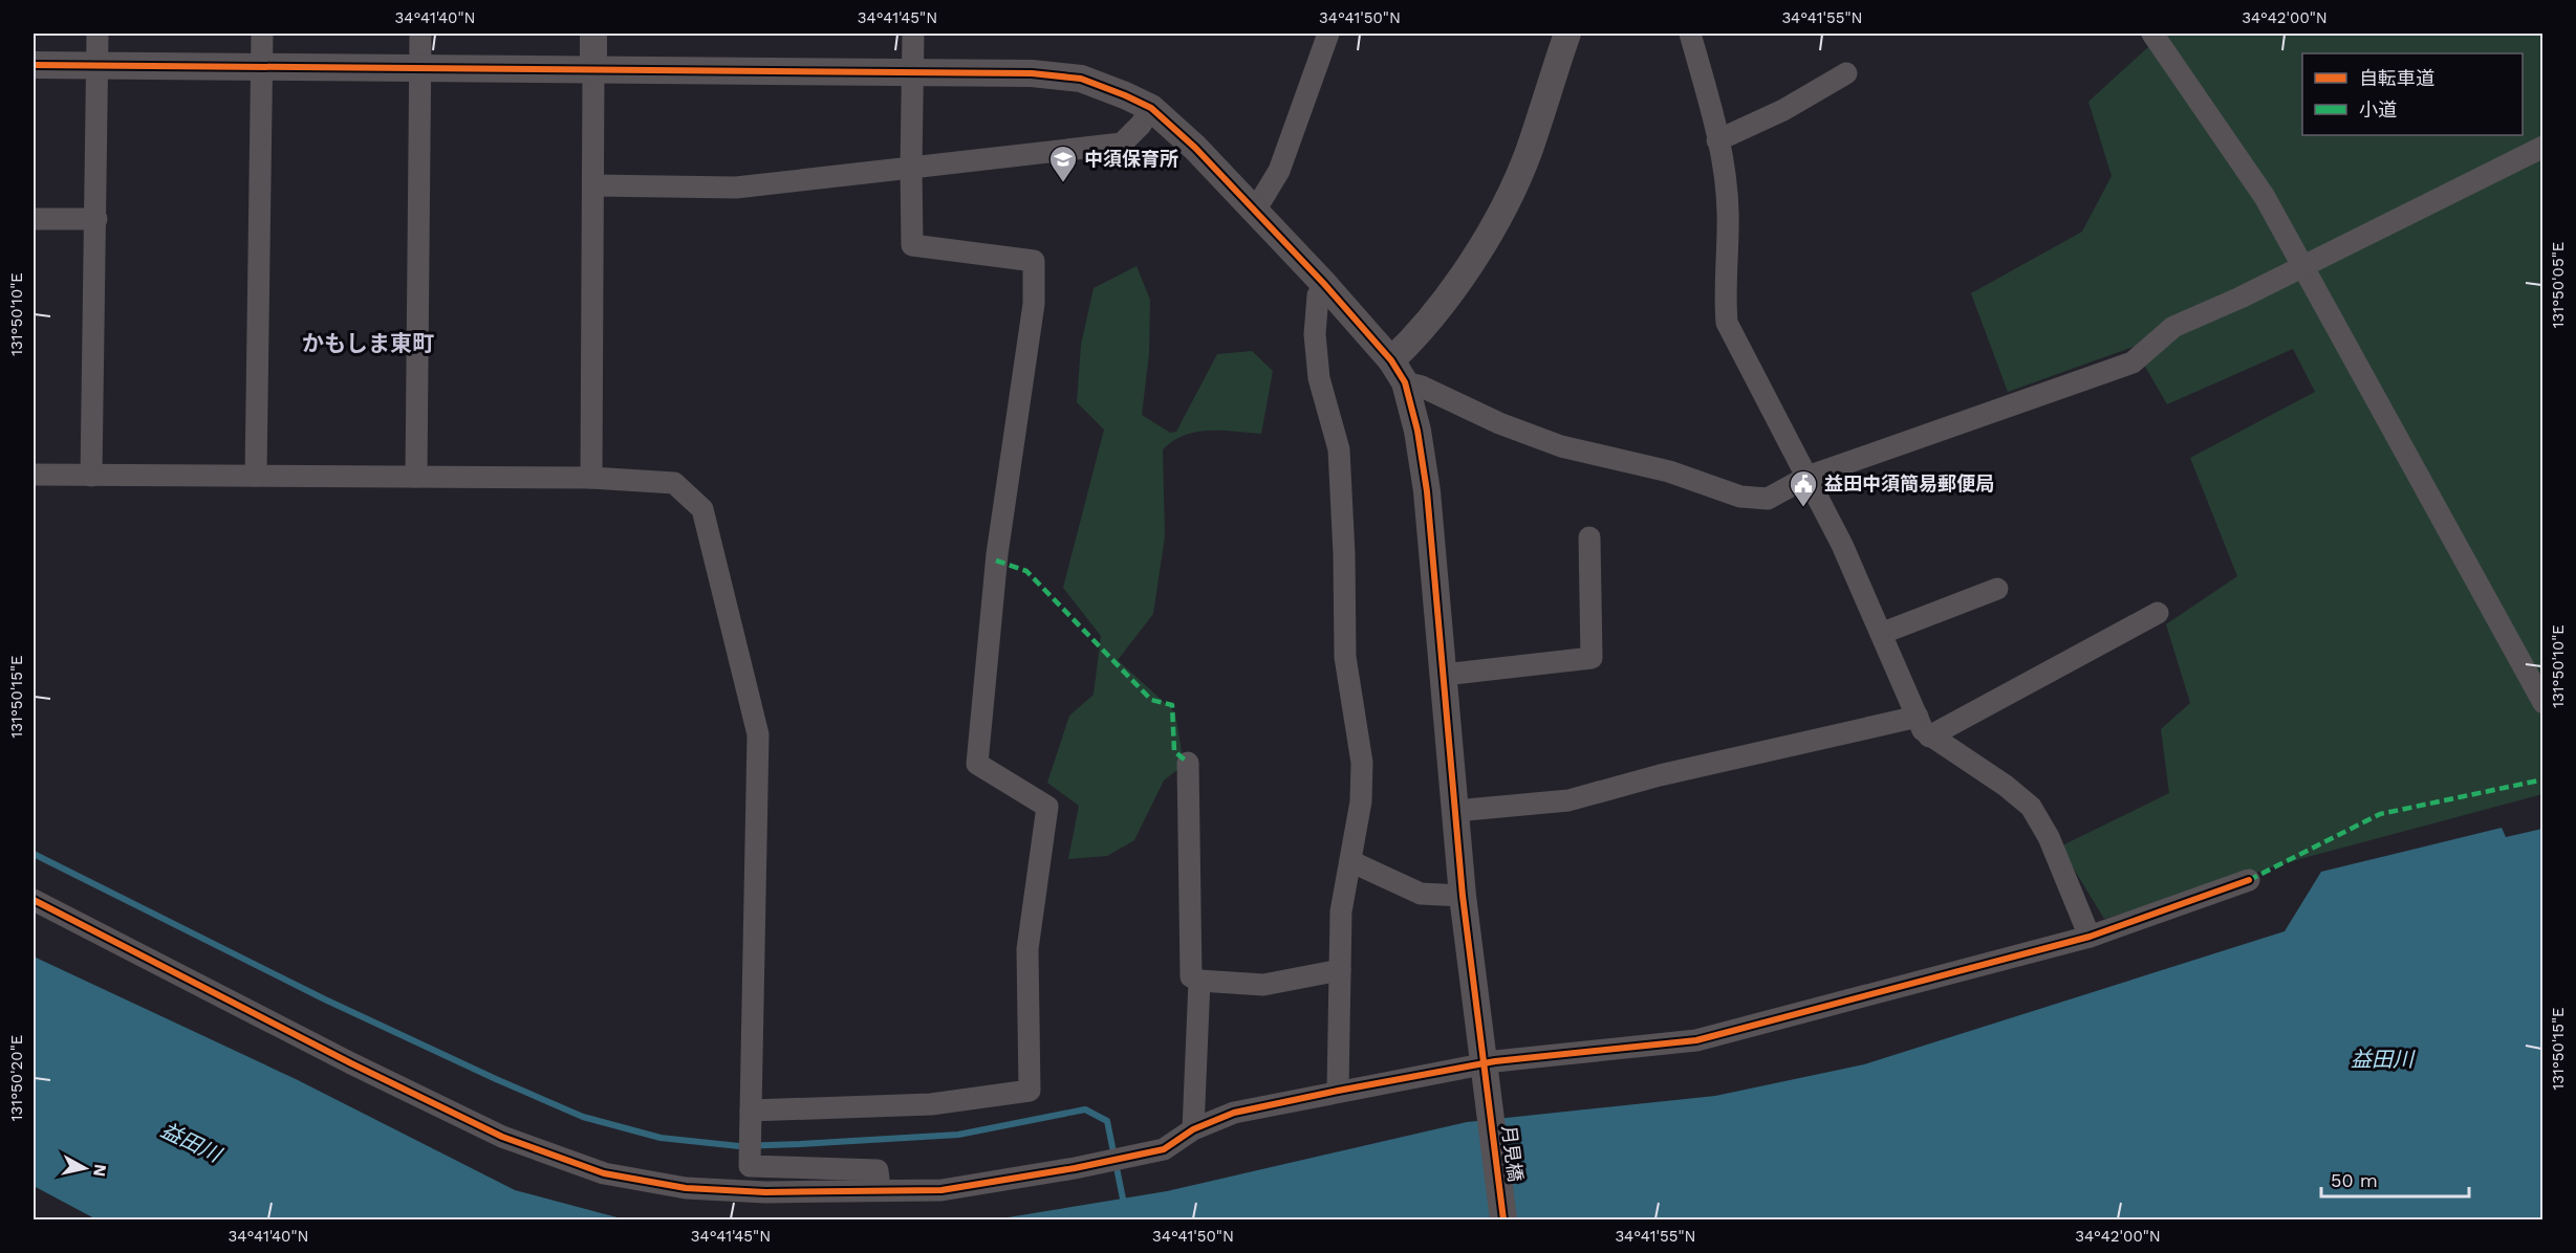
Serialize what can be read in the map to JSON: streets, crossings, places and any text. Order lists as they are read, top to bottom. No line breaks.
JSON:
{"streets":{"street":["月見橋"]},"districts":["かもしま東町"],"water":["益田川"],"places":{"school or university":["中須保育所"],"public building":["益田中須簡易郵便局"]},"legend":["自転車道","小道"],"scale_bar":"50 m","north":"right","coordinates":["34°41'40\"N","34°41'45\"N","34°41'50\"N","34°41'55\"N","34°42'00\"N","131°50'05\"E","131°50'10\"E","131°50'15\"E","131°50'20\"E"]}
